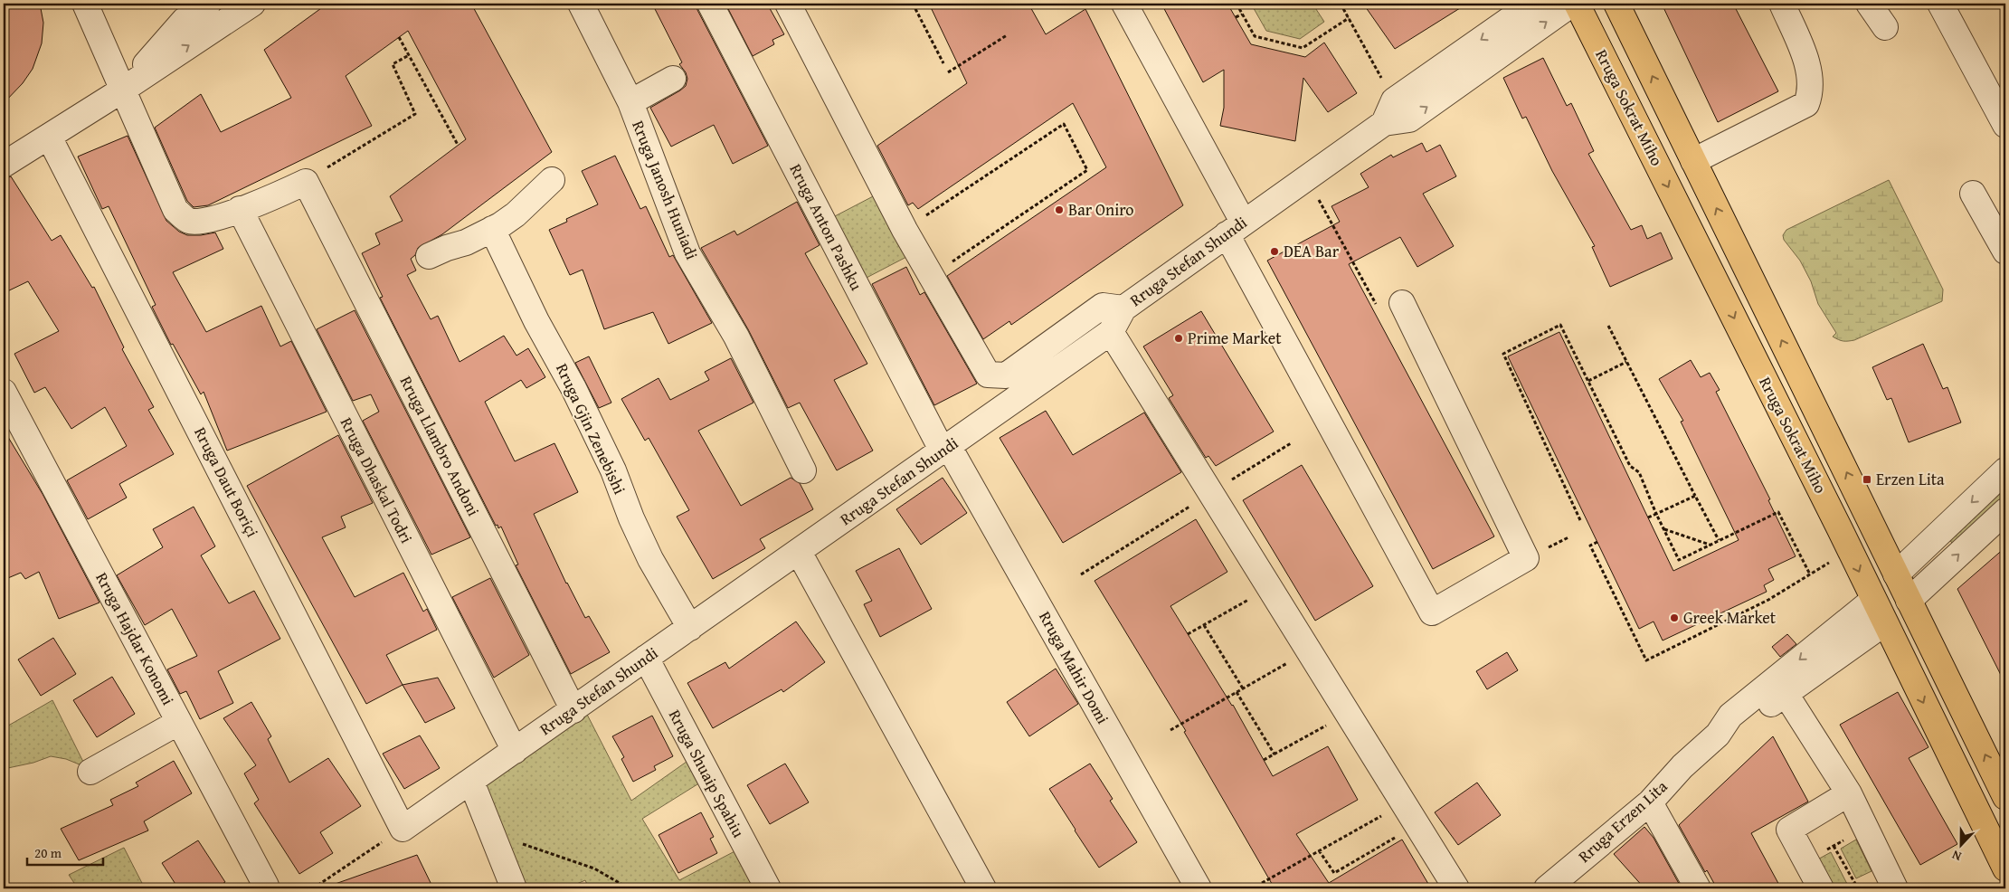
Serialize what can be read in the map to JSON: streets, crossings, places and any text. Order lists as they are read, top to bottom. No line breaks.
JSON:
{"streets":{"main road":["Rruga Sokrat Miho"],"street":["Rruga Janosh Huniadi","Rruga Anton Pashku","Rruga Stefan Shundi","Rruga Gjin Zenebishi","Rruga Llambro Andoni","Rruga Dhaskal Todri","Rruga Daut Boriçi","Rruga Hajdar Konomi","Rruga Mahir Domi","Rruga Shuaip Spahiu","Rruga Erzen Lita"]},"crossings":[["Rruga Sokrat Miho","Rruga Erzen Lita"],["Rruga Anton Pashku","Rruga Stefan Shundi"],["Rruga Anton Pashku","Rruga Mahir Domi"],["Rruga Stefan Shundi","Rruga Gjin Zenebishi"],["Rruga Stefan Shundi","Rruga Llambro Andoni"],["Rruga Stefan Shundi","Rruga Dhaskal Todri"],["Rruga Stefan Shundi","Rruga Daut Boriçi"],["Rruga Stefan Shundi","Rruga Mahir Domi"],["Rruga Stefan Shundi","Rruga Shuaip Spahiu"]],"places":{"other":["Bar Oniro","DEA Bar","Prime Market","Greek Market"],"transit":["Erzen Lita"]},"scale_bar":"20 m","north":"bottom"}
